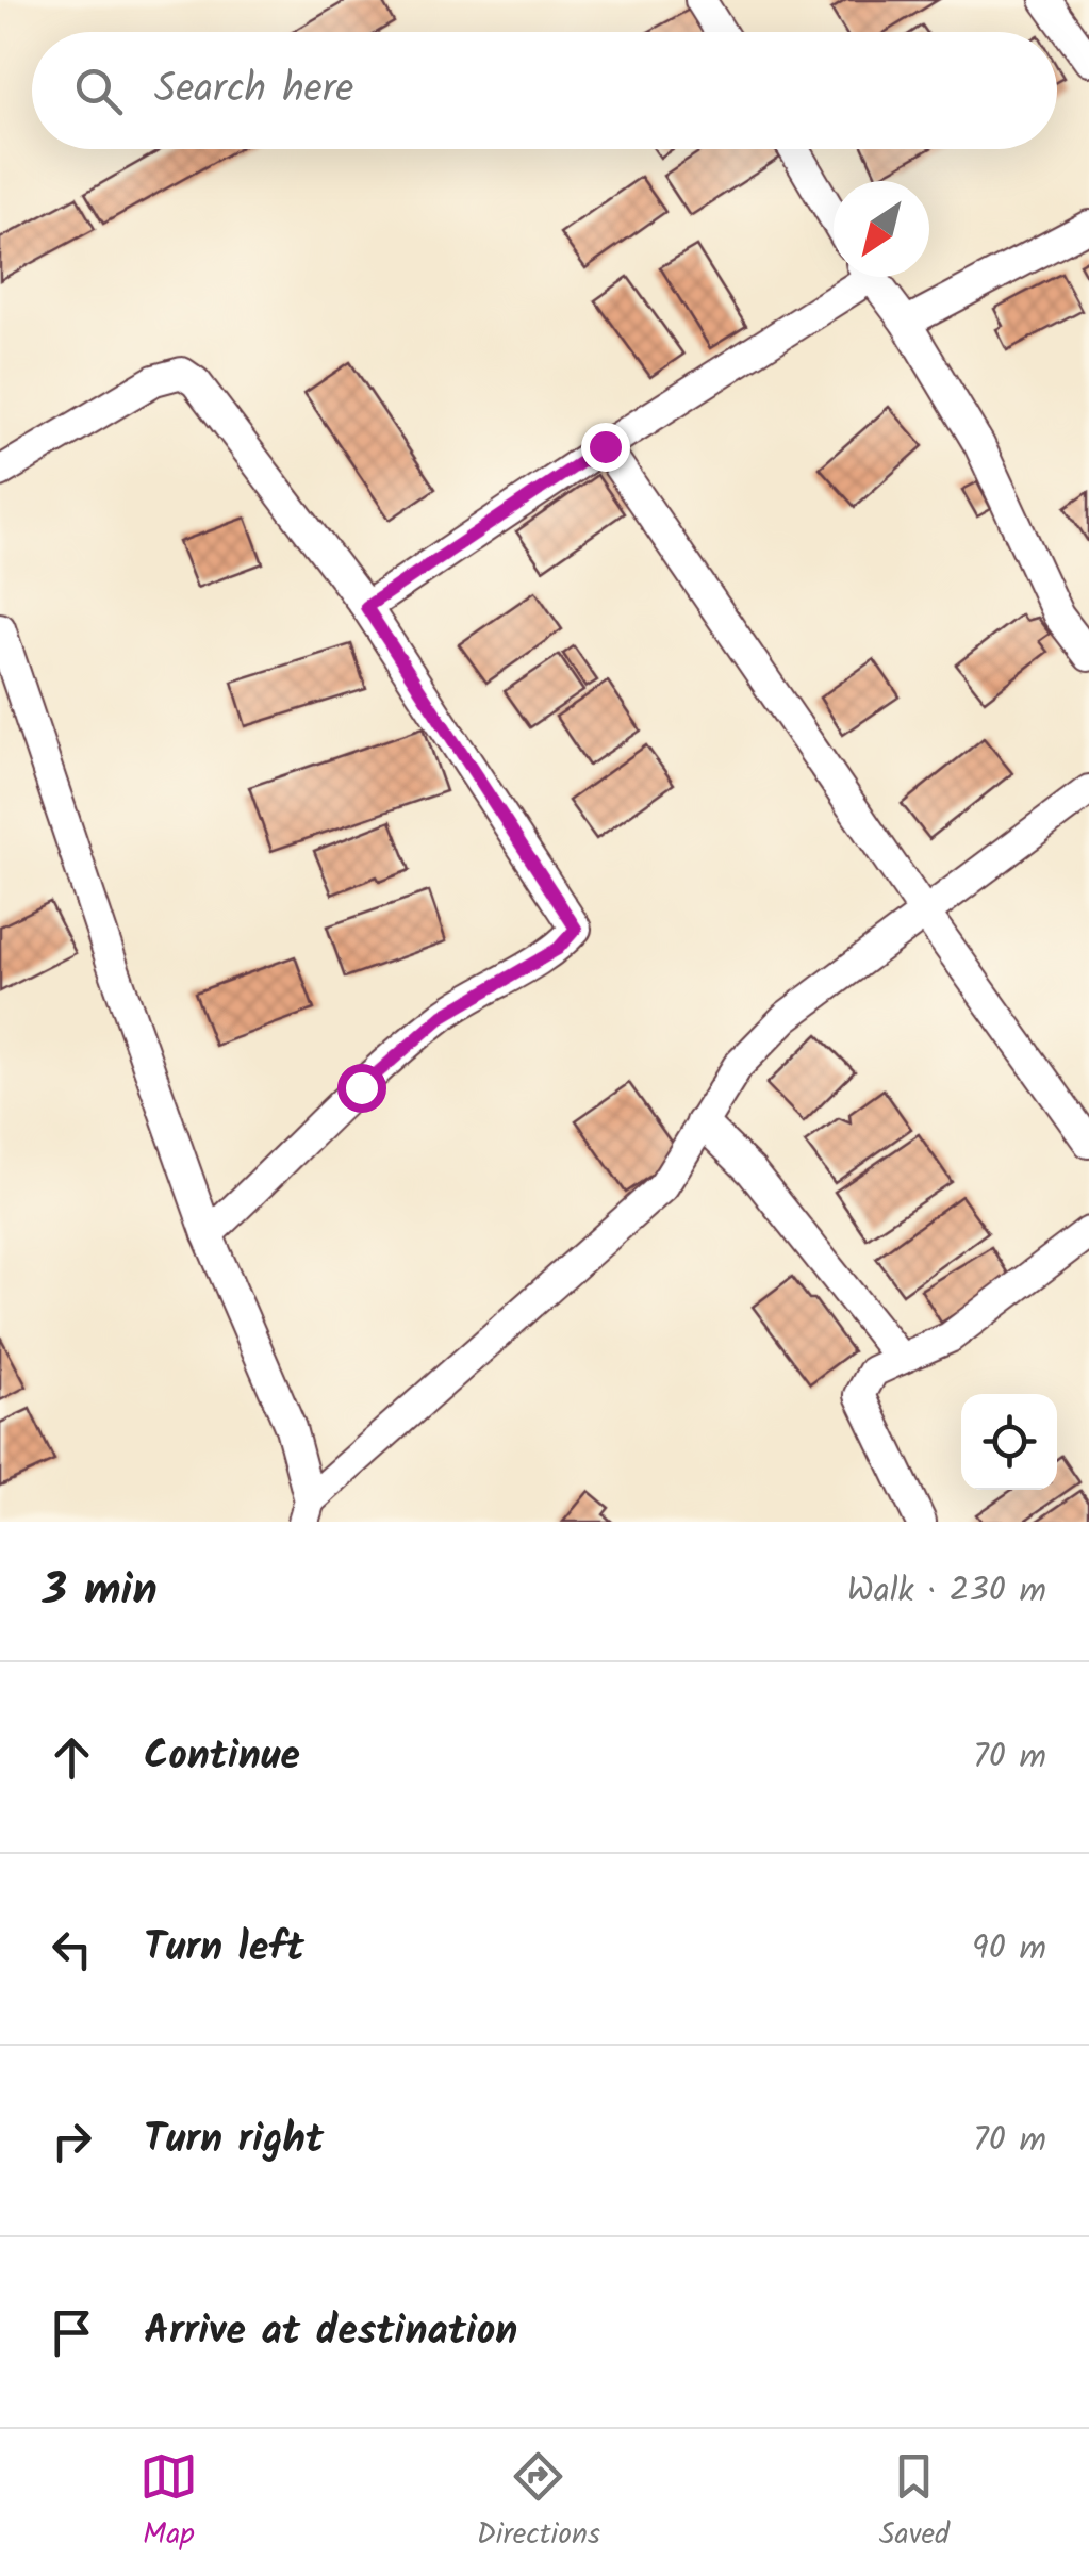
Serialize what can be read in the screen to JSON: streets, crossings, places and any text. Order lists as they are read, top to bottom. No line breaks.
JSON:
{"north":"bottom left","page":{"search":"Search here","heading":["3 min","Walk · 230 m"],"list":[["Continue","70 m"],["Turn left","90 m"],["Turn right","70 m"],"Arrive at destination"],"nav":["Map","Directions","Saved"]}}
